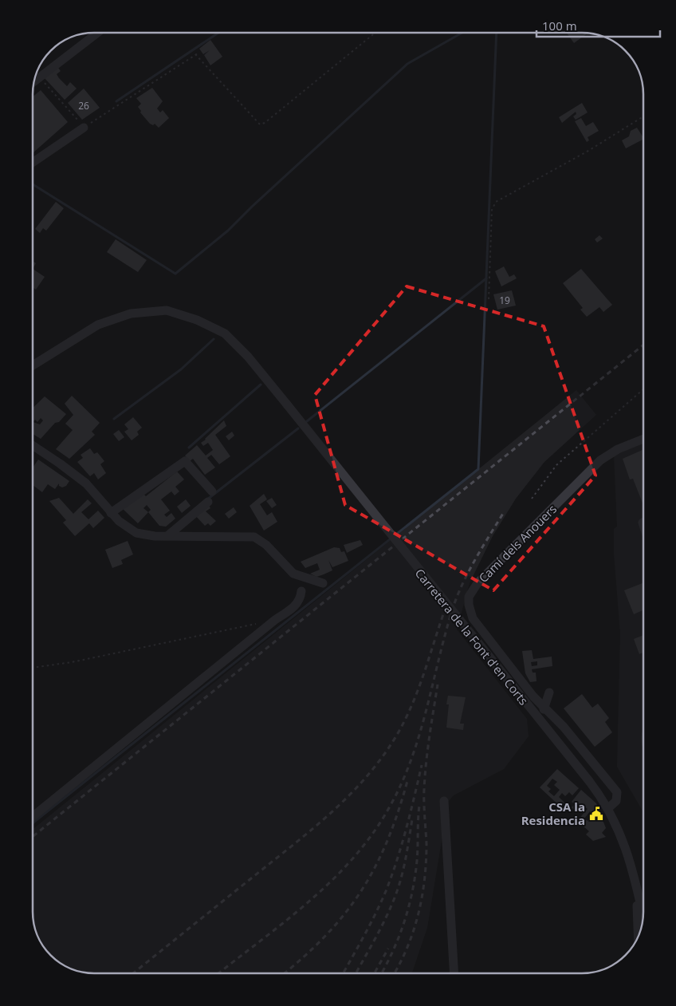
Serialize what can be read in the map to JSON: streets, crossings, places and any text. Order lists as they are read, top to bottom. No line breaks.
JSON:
{"streets":{"street":["Camí dels Anouers","Carretera de la Font d'en Corts"]},"crossings":[["Camí dels Anouers","Carretera de la Font d'en Corts"]],"places":{"public building":["CSA la Residencia"]},"house_numbers":["26","19"],"scale_bar":"100 m"}
